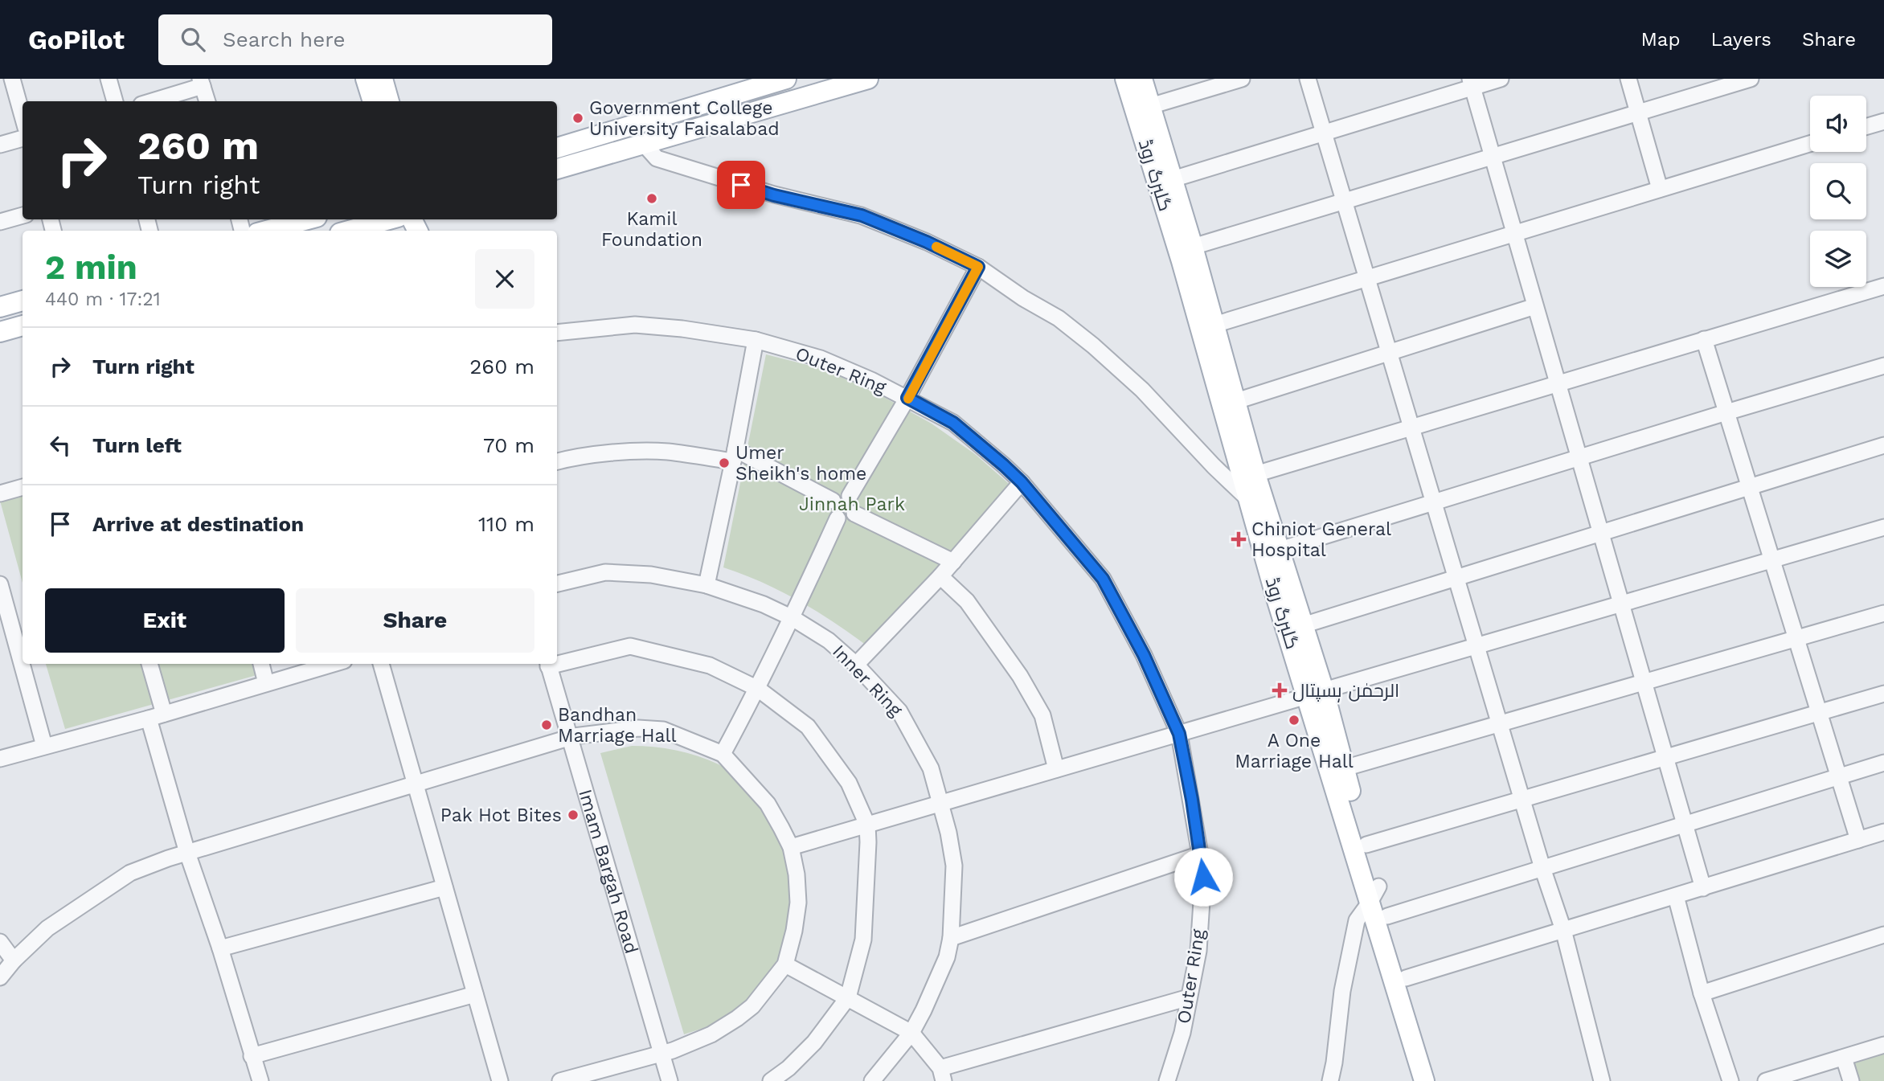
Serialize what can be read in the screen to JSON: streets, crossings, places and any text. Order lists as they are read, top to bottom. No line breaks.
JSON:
{"streets":{"main road":["گلبرگ روڈ"],"street":["Outer Ring","Inner Ring","Imam Bargah Road"]},"parks":["Jinnah Park"],"places":{"other":["Government College University Faisalabad","Kamil Foundation","Umer Sheikh's home","A One Marriage Hall","Bandhan Marriage Hall","Pak Hot Bites"],"health":["Chiniot General Hospital","الرحمٰن ہسپتال"]},"page":{"header":"GoPilot","search":"Search here","nav":["Map","Layers","Share"],"turn":["260 m","Turn right"],"heading":["2 min","440 m · 17:21"],"list":[{"name":"Turn right","value":"260 m"},{"name":"Turn left","value":"70 m"},{"name":"Arrive at destination","value":"110 m"}],"buttons":["Exit","Share"]}}
